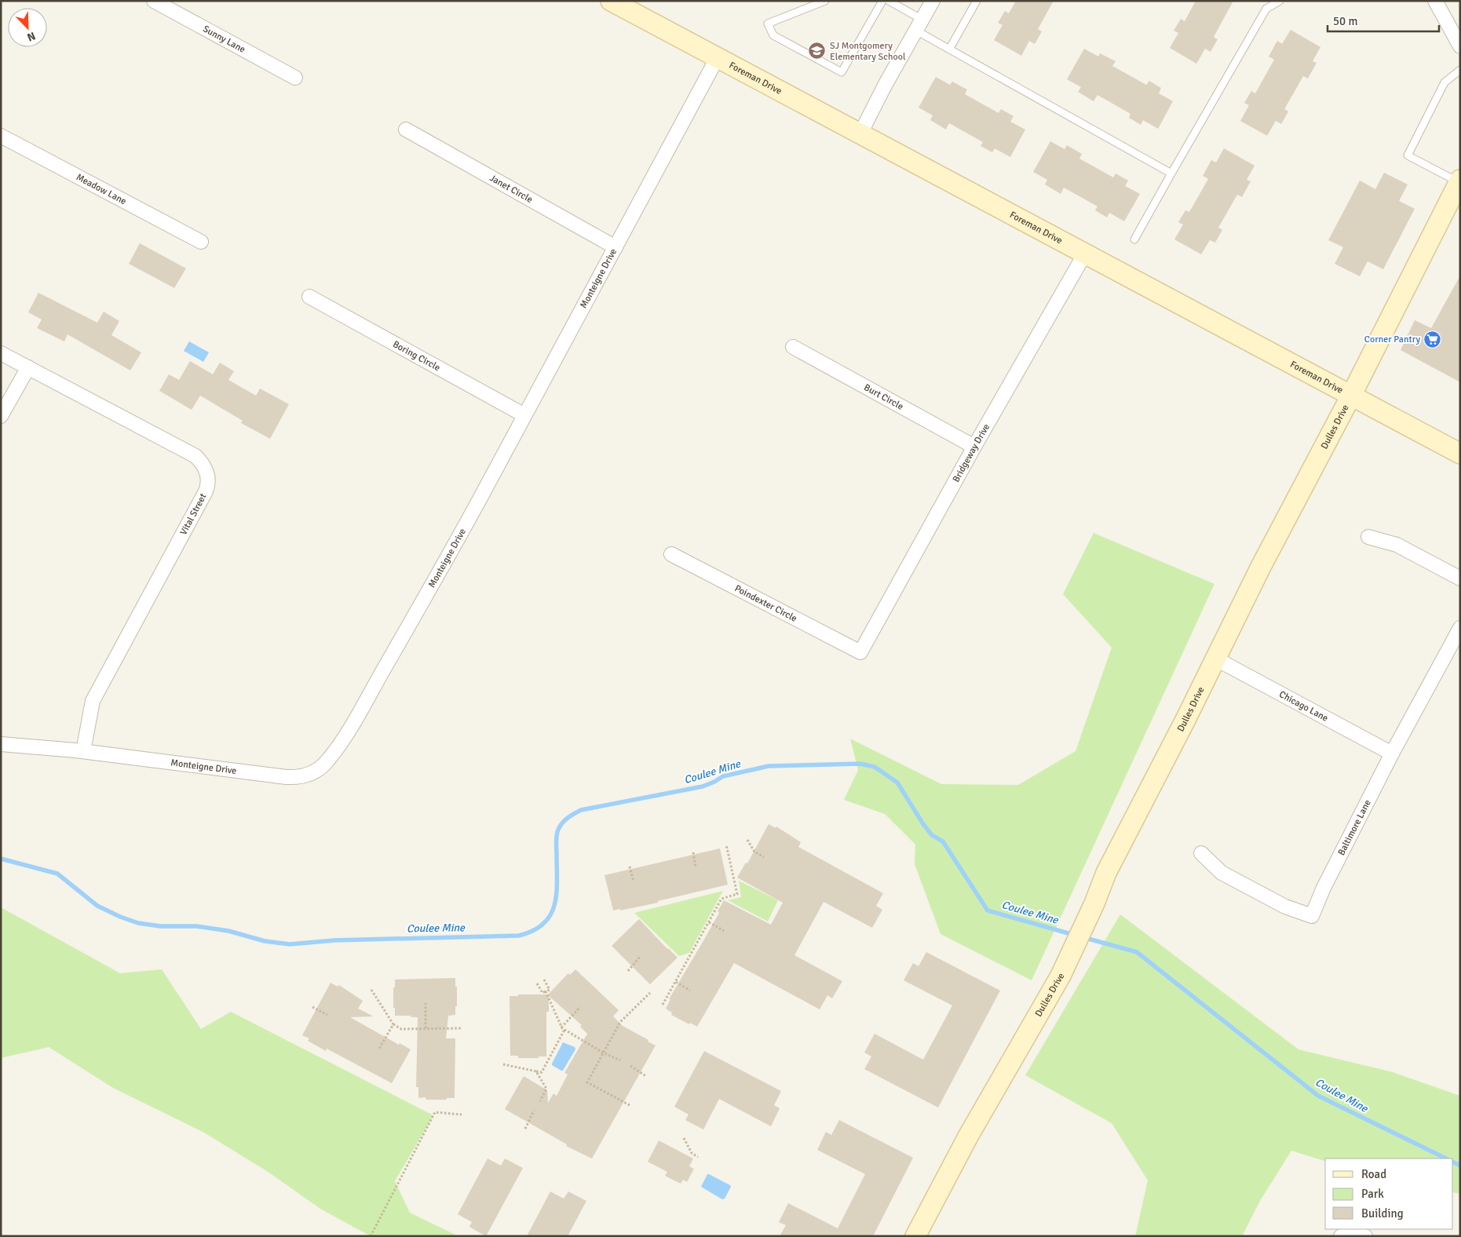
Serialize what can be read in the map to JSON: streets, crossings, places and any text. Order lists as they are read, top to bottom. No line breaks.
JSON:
{"streets":{"street":["Sunny Lane","Foreman Drive","Janet Circle","Meadow Lane","Monteigne Drive","Boring Circle","Burt Circle","Dulles Drive","Bridgeway Drive","Vital Street","Poindexter Circle","Chicago Lane","Baltimore Lane"]},"crossings":[["Foreman Drive","Monteigne Drive"],["Foreman Drive","Dulles Drive"],["Foreman Drive","Bridgeway Drive"],["Janet Circle","Monteigne Drive"],["Monteigne Drive","Boring Circle"],["Monteigne Drive","Vital Street"],["Burt Circle","Bridgeway Drive"],["Dulles Drive","Chicago Lane"],["Bridgeway Drive","Poindexter Circle"],["Chicago Lane","Baltimore Lane"]],"water":["Coulee Mine"],"places":{"school or university":["SJ Montgomery Elementary School"],"supermarket":["Corner Pantry"]},"legend":["Road","Park","Building"],"scale_bar":"50 m","north":"bottom right"}
